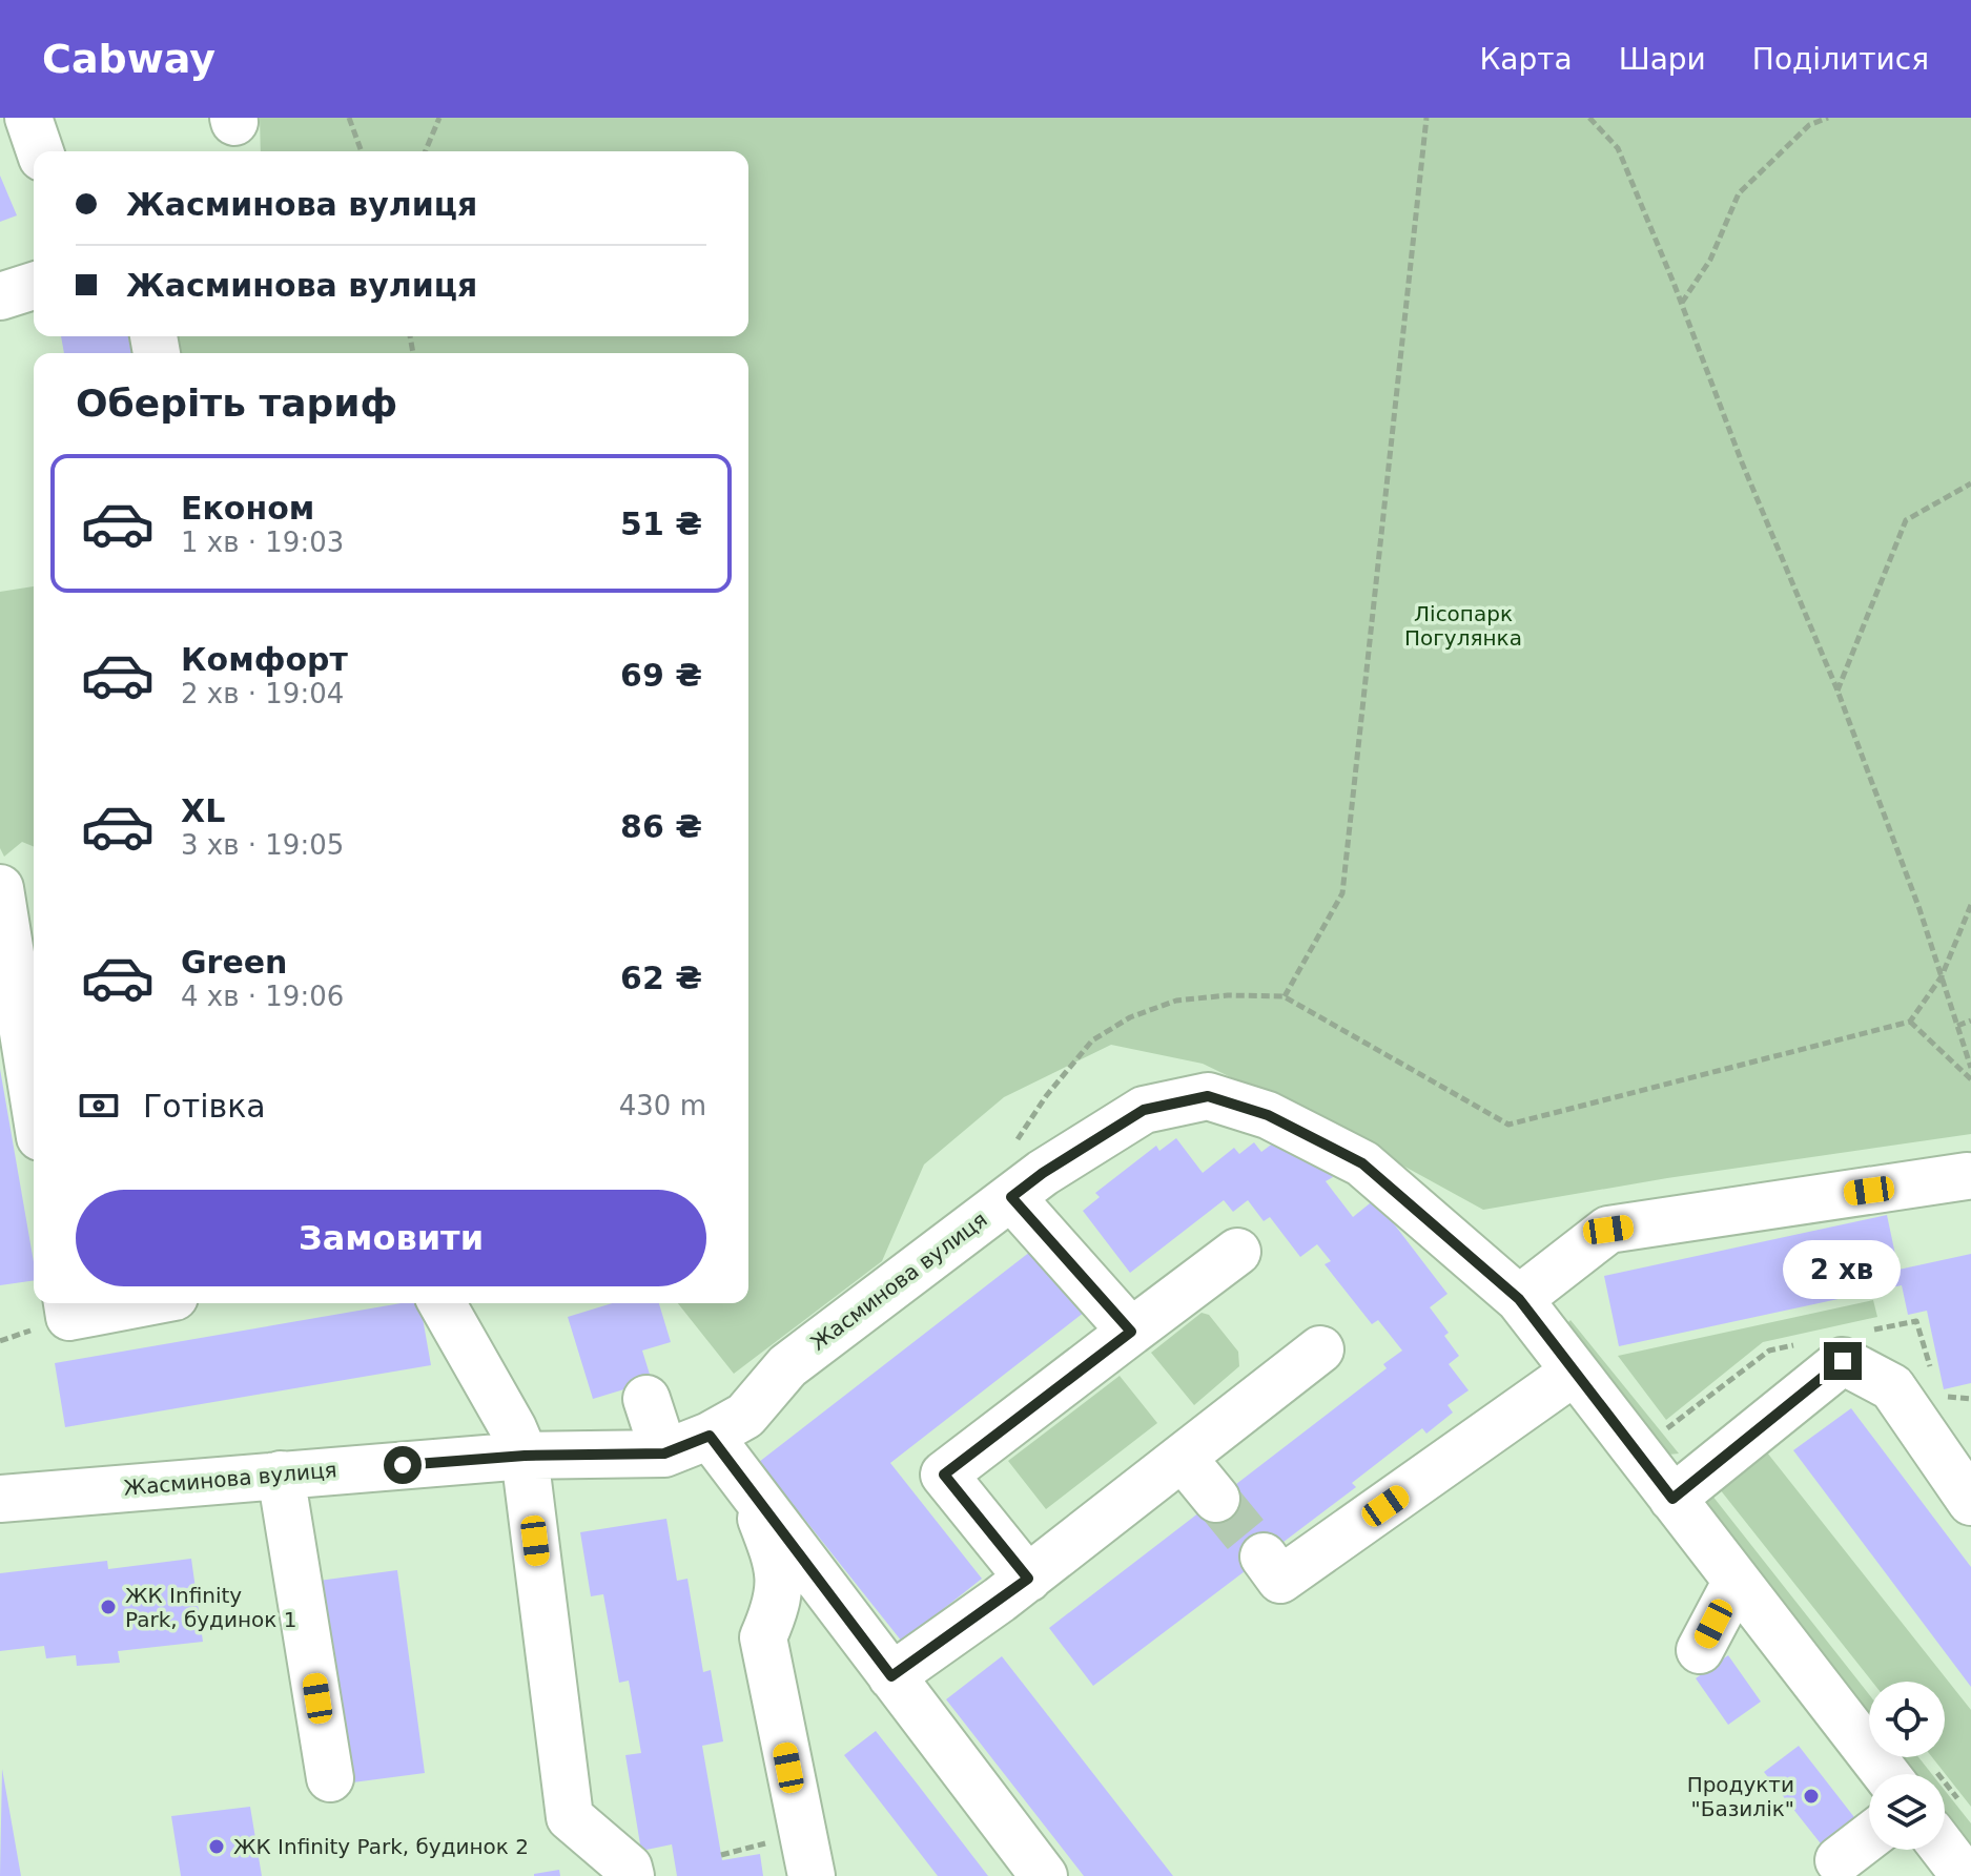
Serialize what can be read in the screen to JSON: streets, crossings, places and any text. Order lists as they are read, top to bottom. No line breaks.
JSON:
{"streets":{"street":["Жасминова вулиця"]},"parks":["Лісопарк Погулянка"],"places":["ЖК Infinity Park, будинок 1","Продукти \"Базилік\"","ЖК Infinity Park, будинок 2"],"page":{"header":"Cabway","nav":["Карта","Шари","Поділитися"],"banner":["Жасминова вулиця","Жасминова вулиця"],"heading":"Оберіть тариф","list":[{"name":"Економ","note":"1 хв · 19:03","value":"51 ₴"},{"name":"Комфорт","note":"2 хв · 19:04","value":"69 ₴"},{"name":"XL","note":"3 хв · 19:05","value":"86 ₴"},{"name":"Green","note":"4 хв · 19:06","value":"62 ₴"}],"pay":["Готівка","430 m"],"buttons":"Замовити","bubble":"2 хв"}}
